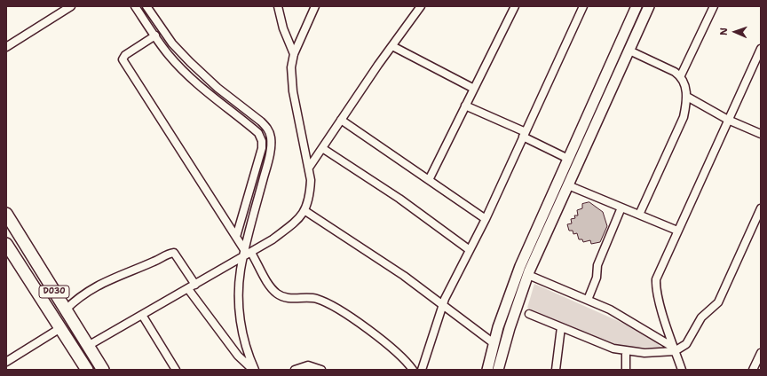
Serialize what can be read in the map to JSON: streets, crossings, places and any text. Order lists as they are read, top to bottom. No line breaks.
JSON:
{"streets":{"main road":["D030"]},"north":"left"}
